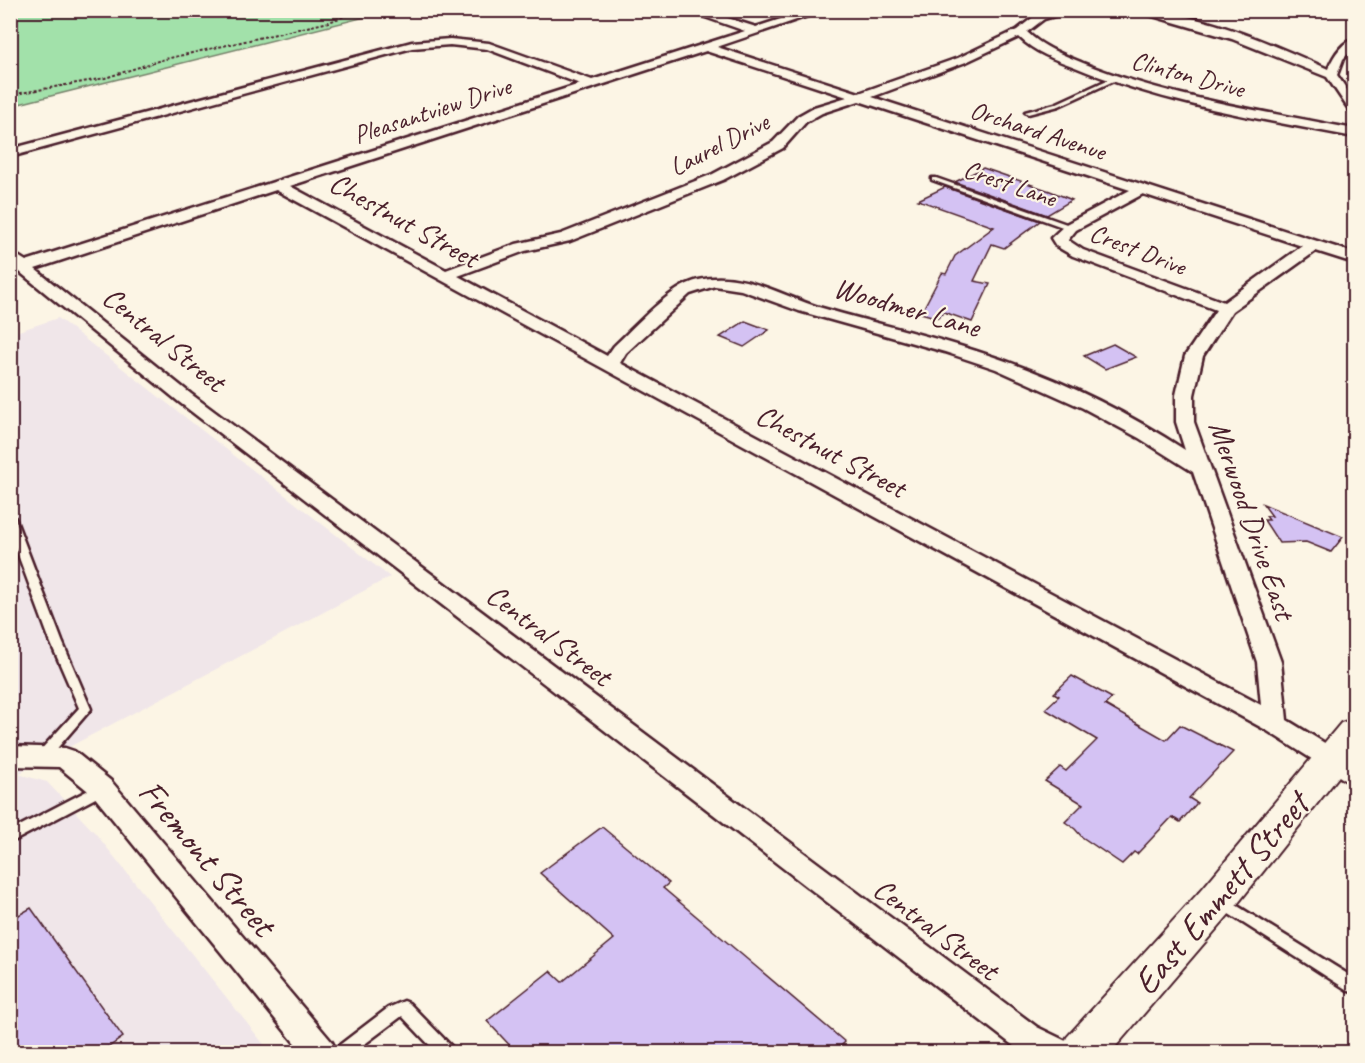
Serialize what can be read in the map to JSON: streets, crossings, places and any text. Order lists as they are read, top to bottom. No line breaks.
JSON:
{"streets":{"street":["Clinton Drive","Pleasantview Drive","Orchard Avenue","Laurel Drive","Chestnut Street","Crest Drive","Woodmer Lane","Central Street","Merwood Drive East","Fremont Street","East Emmett Street"],"lane":["Crest Lane"]},"crossings":[["Clinton Drive","Laurel Drive"],["Pleasantview Drive","Orchard Avenue"],["Pleasantview Drive","Chestnut Street"],["Pleasantview Drive","Central Street"],["Orchard Avenue","Laurel Drive"],["Orchard Avenue","Crest Drive"],["Orchard Avenue","Merwood Drive East"],["Laurel Drive","Chestnut Street"],["Crest Lane","Crest Drive"],["Chestnut Street","Woodmer Lane"],["Chestnut Street","Merwood Drive East"],["Chestnut Street","East Emmett Street"],["Crest Drive","Merwood Drive East"],["Woodmer Lane","Merwood Drive East"]]}
